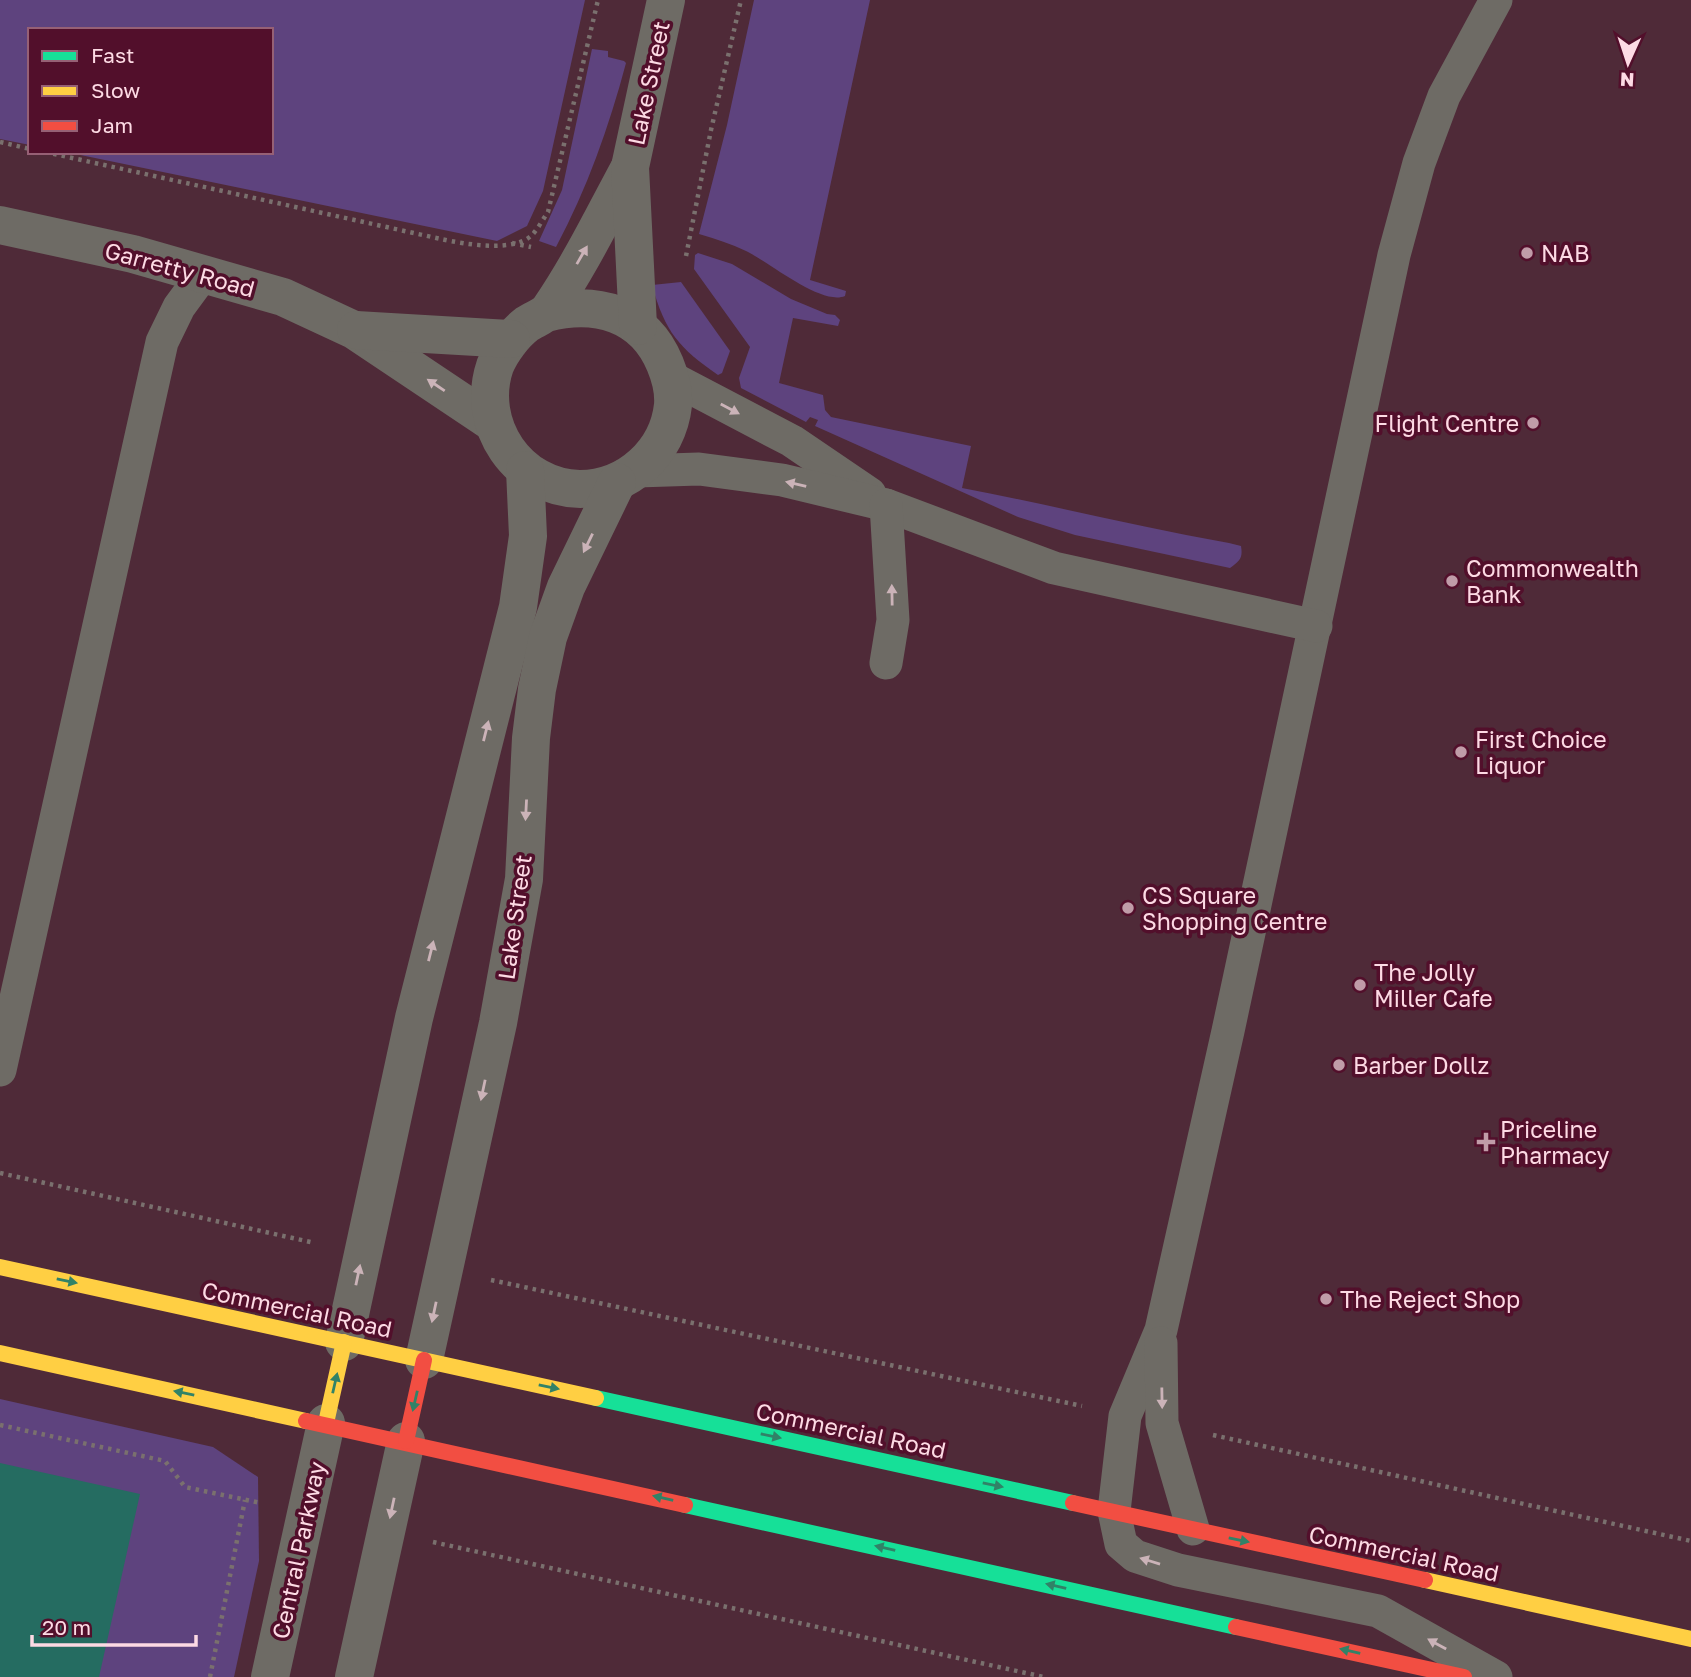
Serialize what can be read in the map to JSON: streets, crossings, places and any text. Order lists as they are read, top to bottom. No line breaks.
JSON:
{"streets":{"street":["Lake Street","Garretty Road","Commercial Road","Central Parkway"]},"crossings":[["Lake Street","Garretty Road"],["Lake Street","Commercial Road"]],"places":{"other":["NAB","Flight Centre","Commonwealth Bank","First Choice Liquor","CS Square Shopping Centre","The Jolly Miller Cafe","Barber Dollz","The Reject Shop"],"health":["Priceline Pharmacy"]},"legend":["Fast","Slow","Jam"],"scale_bar":"20 m","north":"bottom"}
